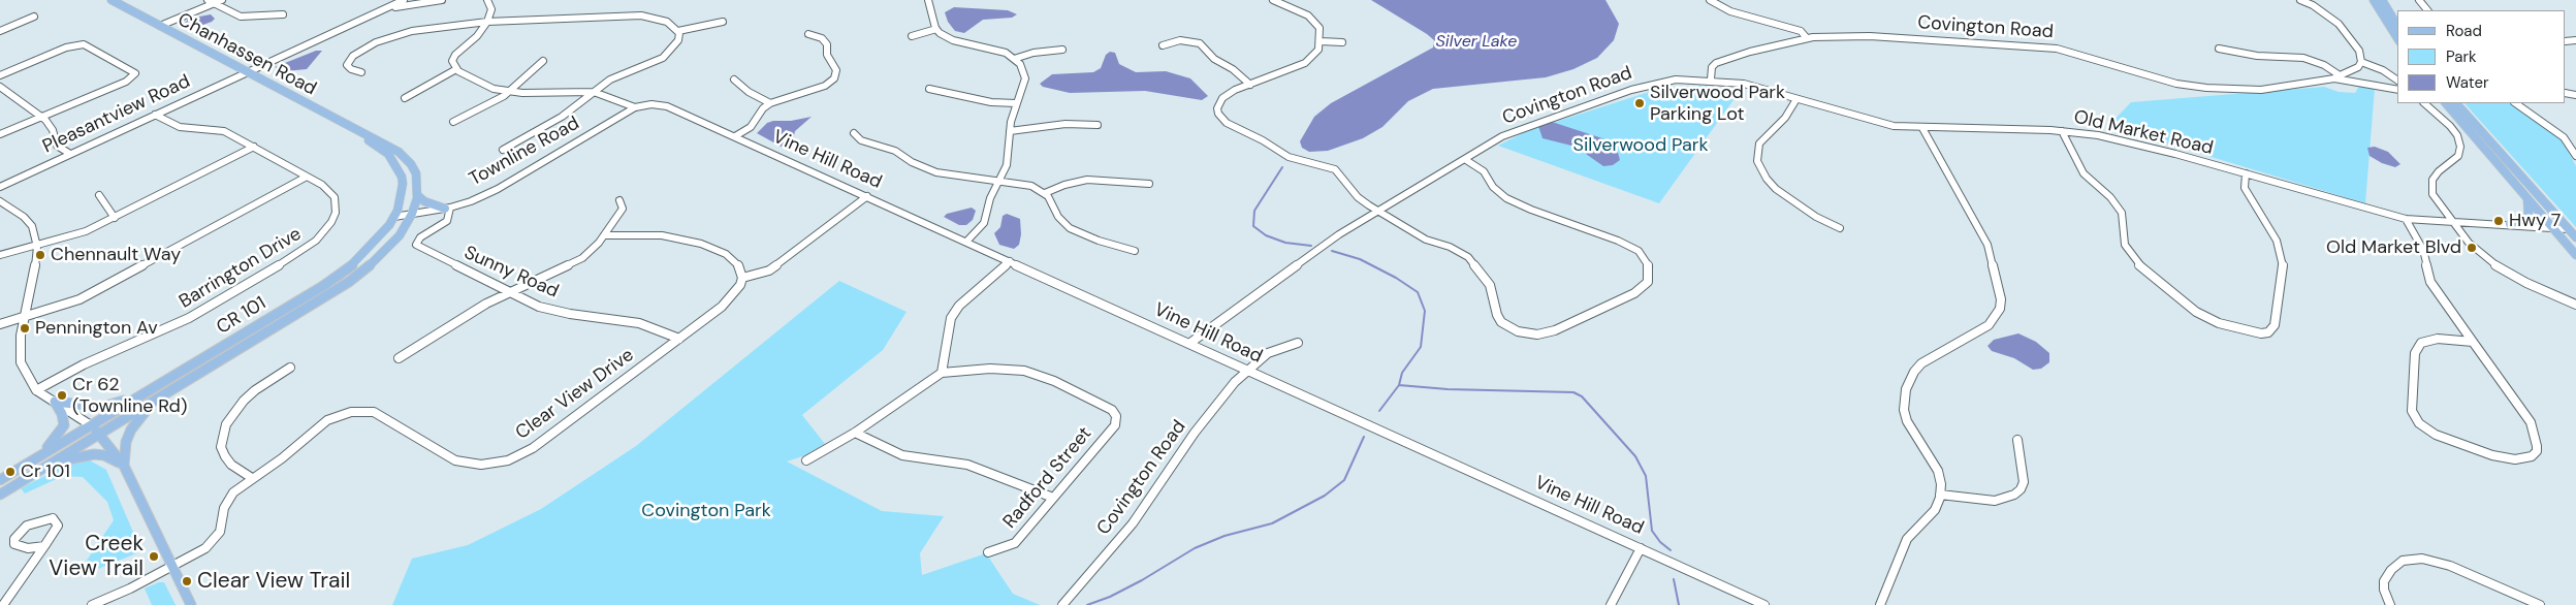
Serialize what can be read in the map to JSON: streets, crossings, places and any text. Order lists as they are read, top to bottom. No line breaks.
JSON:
{"streets":{"main road":["Chanhassen Road","CR 101"],"street":["Covington Road","Pleasantview Road","Old Market Road","Townline Road","Vine Hill Road","Barrington Drive","Sunny Road","Clear View Drive","Radford Street"]},"crossings":[["Covington Road","Old Market Road"],["Covington Road","Vine Hill Road"],["Chanhassen Road","Pleasantview Road"],["Chanhassen Road","CR 101"],["Pleasantview Road","Barrington Drive"],["Townline Road","Vine Hill Road"],["Townline Road","Sunny Road"],["Townline Road","CR 101"],["Sunny Road","Clear View Drive"]],"water":["Silver Lake"],"parks":["Silverwood Park","Covington Park"],"places":["Silverwood Park Parking Lot","Hwy 7","Old Market Blvd","Chennault Way","Pennington Av","Cr 62 (Townline Rd)","Cr 101","Creek View Trail","Clear View Trail"],"legend":["Road","Park","Water"]}
